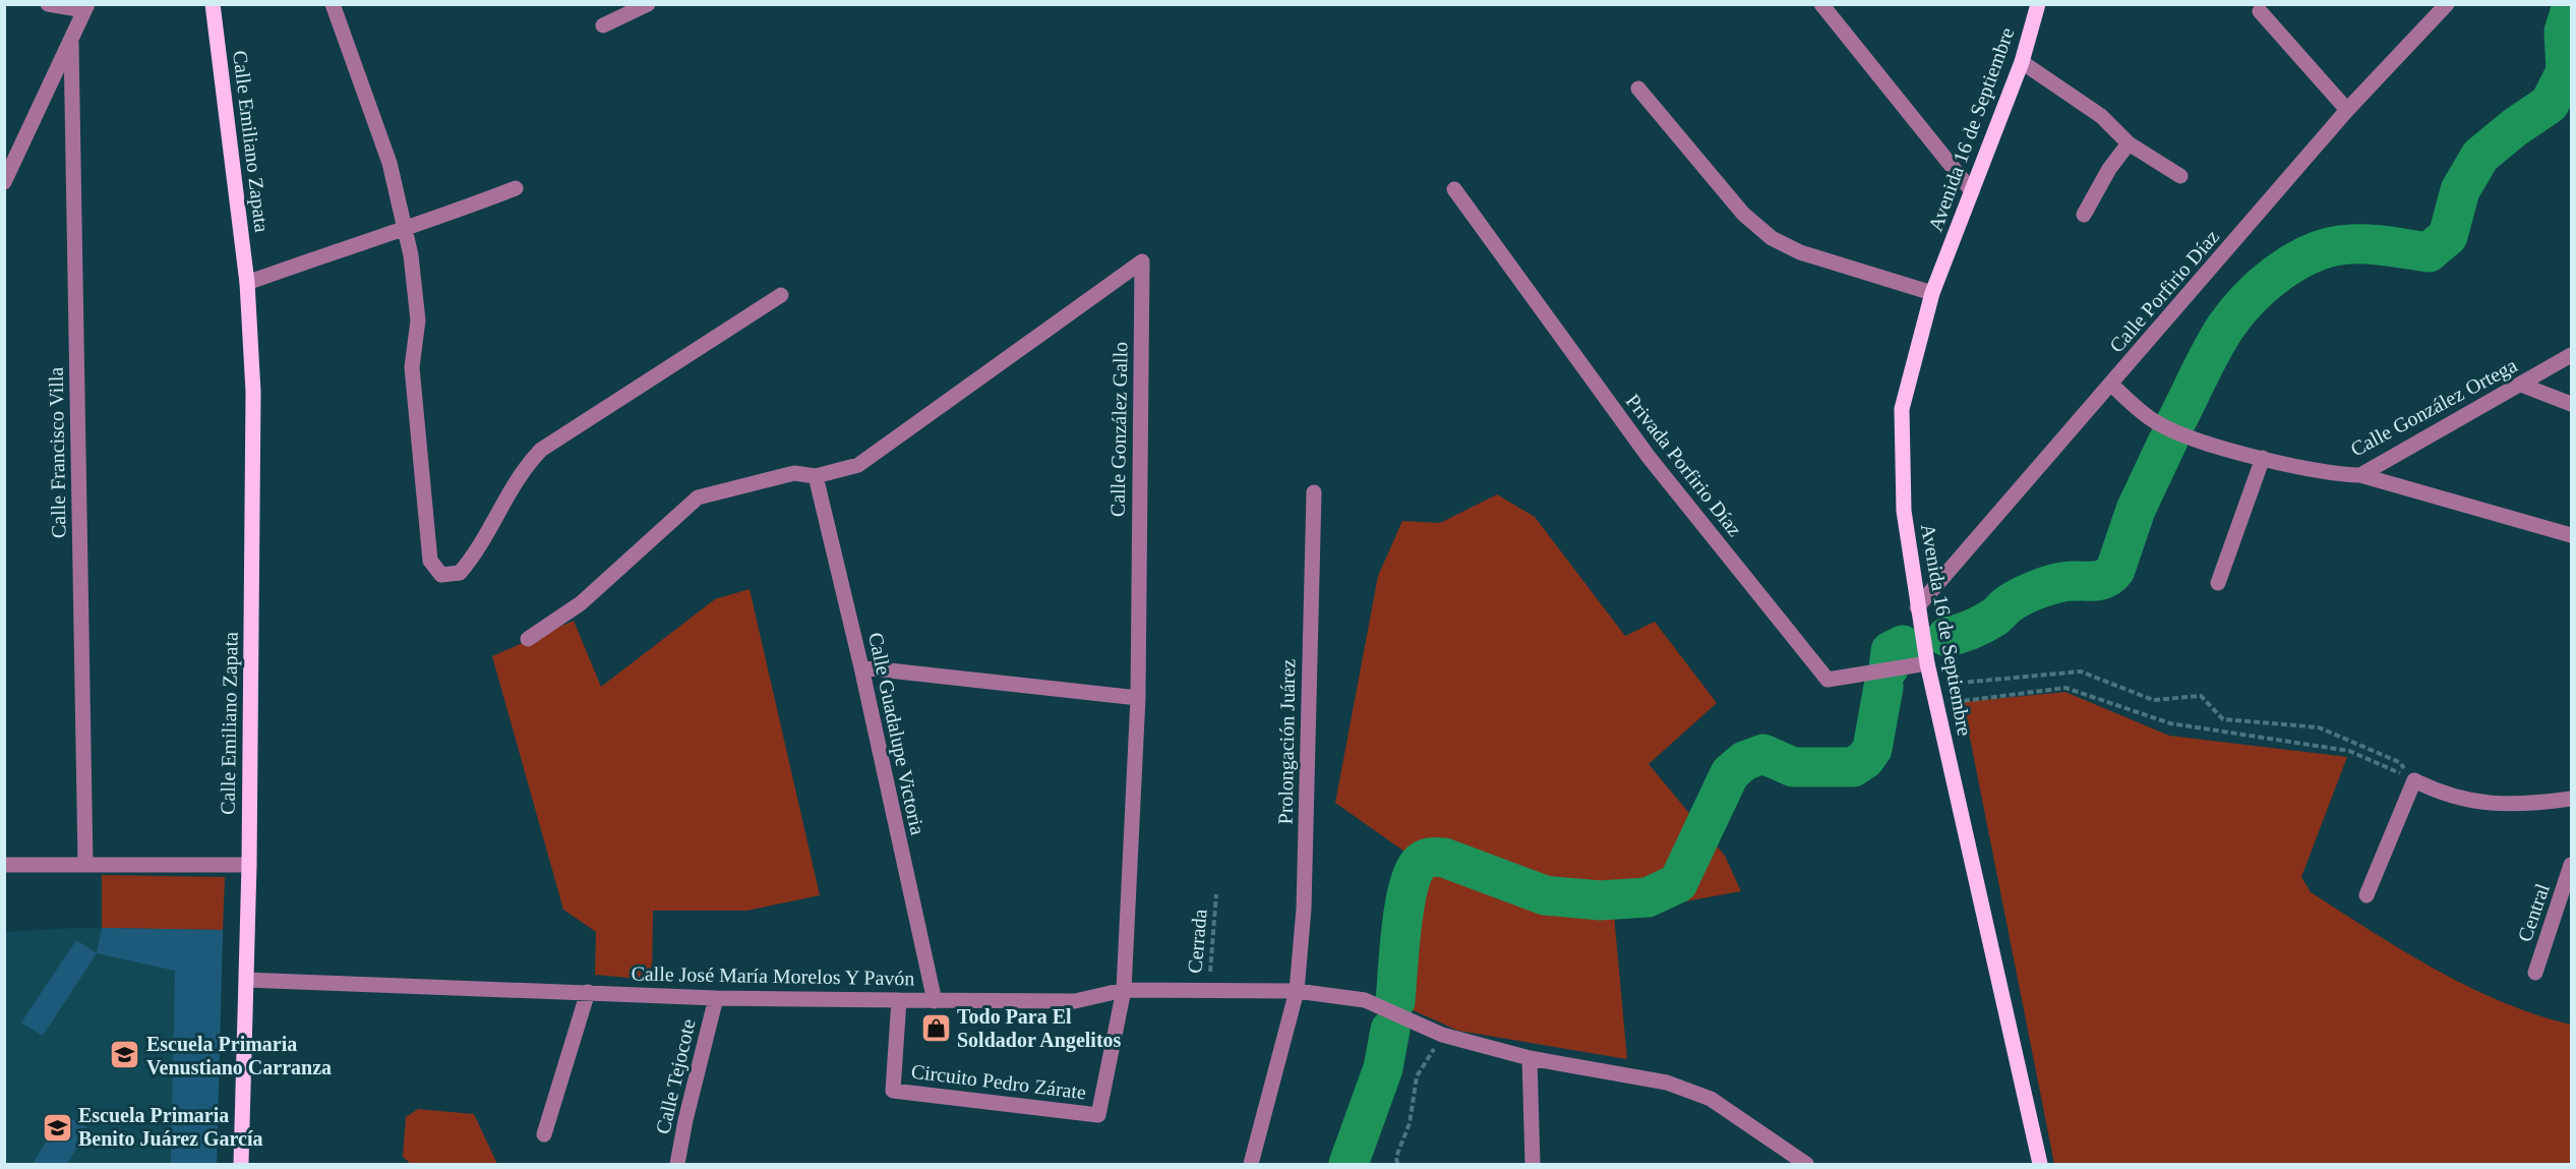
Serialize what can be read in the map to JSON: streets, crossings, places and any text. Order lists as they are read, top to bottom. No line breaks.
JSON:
{"streets":{"main road":["Avenida 16 de Septiembre","Calle Emiliano Zapata"],"street":["Calle Porfirio Díaz","Calle González Ortega","Calle González Gallo","Calle Francisco Villa","Privada Porfirio Díaz","Calle Guadalupe Victoria","Prolongación Juárez","Central","Calle José María Morelos Y Pavón","Calle Tejocote","Circuito Pedro Zárate"],"path":["Cerrada"]},"crossings":[["Avenida 16 de Septiembre","Calle Porfirio Díaz"],["Avenida 16 de Septiembre","Privada Porfirio Díaz"],["Calle Emiliano Zapata","Calle José María Morelos Y Pavón"],["Calle Porfirio Díaz","Calle González Ortega"],["Calle González Gallo","Calle Guadalupe Victoria"],["Calle González Gallo","Calle José María Morelos Y Pavón"],["Calle González Gallo","Circuito Pedro Zárate"],["Calle Guadalupe Victoria","Calle José María Morelos Y Pavón"],["Prolongación Juárez","Calle José María Morelos Y Pavón"],["Cerrada","Calle José María Morelos Y Pavón"],["Calle José María Morelos Y Pavón","Calle Tejocote"],["Calle José María Morelos Y Pavón","Circuito Pedro Zárate"]],"places":{"shop":["Todo Para El Soldador Angelitos"],"school or university":["Escuela Primaria Venustiano Carranza","Escuela Primaria Benito Juárez García"]}}
